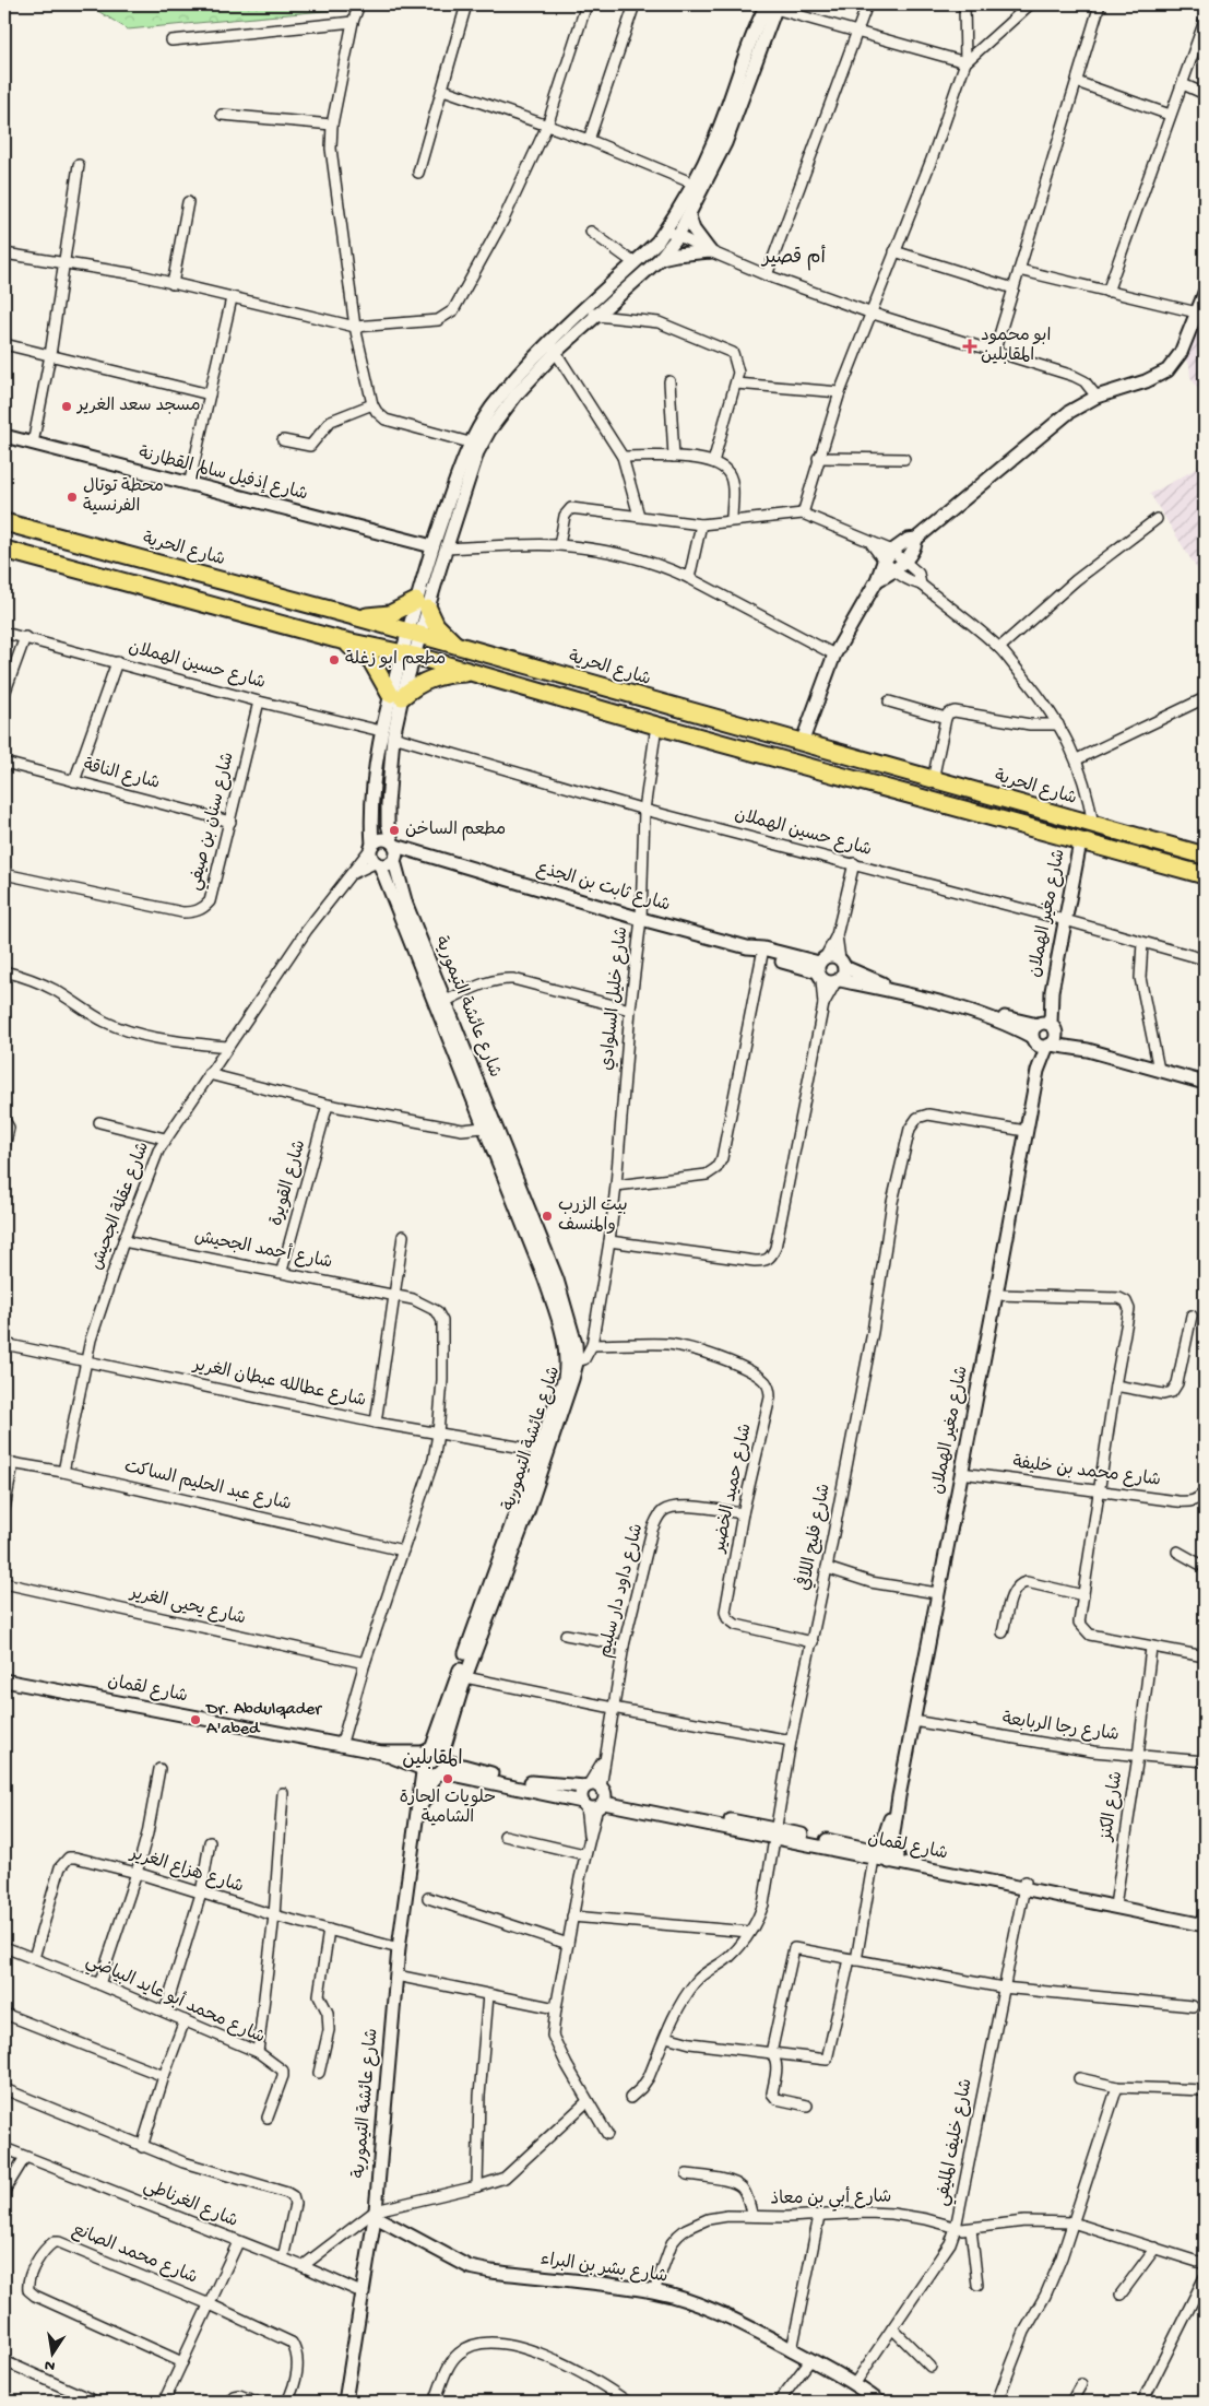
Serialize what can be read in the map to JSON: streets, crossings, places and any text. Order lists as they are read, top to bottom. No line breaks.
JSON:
{"streets":{"highway":["شارع الحرية"],"street":["شارع إذفيل سالم القطارنة","شارع حسين الهملان","شارع الناقة","شارع سنان بن صيفي","شارع ثابت بن الجذع","شارع مغير الهملان","شارع خليل السلوادي","شارع عائشة التيمورية","شارع القويرة","شارع عقلة الجحيش","شارع أحمد الجحيش","شارع عطالله عبطان الغرير","شارع محمد بن خليفة","شارع عبد الحليم الساكت","شارع حميد الخضير","شارع فليح اللافي","شارع داود دار سليم","شارع يحيى الغرير","شارع لقمان","شارع رجا الربابعة","شارع الكنز","شارع هزاع الغرير","شارع محمد أبو عايد البياضي","شارع خليف المليفي","شارع أبي بن معاذ","شارع الغرناطي","شارع محمد الصانع","شارع بشر بن البراء"]},"crossings":[["شارع حسين الهملان","شارع سنان بن صيفي"],["شارع حسين الهملان","شارع مغير الهملان"],["شارع حسين الهملان","شارع خليل السلوادي"],["شارع حسين الهملان","شارع عائشة التيمورية"],["شارع الناقة","شارع سنان بن صيفي"],["شارع ثابت بن الجذع","شارع خليل السلوادي"],["شارع ثابت بن الجذع","شارع عائشة التيمورية"],["شارع ثابت بن الجذع","شارع عقلة الجحيش"],["شارع مغير الهملان","شارع محمد بن خليفة"],["شارع مغير الهملان","شارع فليح اللافي"],["شارع مغير الهملان","شارع لقمان"],["شارع مغير الهملان","شارع رجا الربابعة"],["شارع خليل السلوادي","شارع حميد الخضير"],["شارع عائشة التيمورية","شارع عقلة الجحيش"],["شارع عائشة التيمورية","شارع عطالله عبطان الغرير"],["شارع عائشة التيمورية","شارع لقمان"],["شارع عائشة التيمورية","شارع هزاع الغرير"],["شارع عائشة التيمورية","شارع الغرناطي"],["شارع عائشة التيمورية","شارع بشر بن البراء"],["شارع القويرة","شارع أحمد الجحيش"],["شارع عقلة الجحيش","شارع أحمد الجحيش"],["شارع عقلة الجحيش","شارع عطالله عبطان الغرير"],["شارع عقلة الجحيش","شارع عبد الحليم الساكت"],["شارع حميد الخضير","شارع فليح اللافي"],["شارع حميد الخضير","شارع داود دار سليم"],["شارع فليح اللافي","شارع لقمان"],["شارع داود دار سليم","شارع لقمان"],["شارع لقمان","شارع الكنز"],["شارع لقمان","شارع خليف المليفي"],["شارع رجا الربابعة","شارع الكنز"],["شارع هزاع الغرير","شارع محمد أبو عايد البياضي"],["شارع خليف المليفي","شارع أبي بن معاذ"],["شارع خليف المليفي","شارع بشر بن البراء"],["شارع أبي بن معاذ","شارع بشر بن البراء"]],"districts":["أم قصير","المقابلين"],"places":{"health":["ابو محمود المقابلين"],"other":["مسجد سعد الغرير","محطة توتال الفرنسية","مطعم ابو زغلة","مطعم الساخن","بيت الزرب والمنسف","Dr. Abdulqader A'abed","حلويات الحارة الشامية"]},"north":"bottom"}
